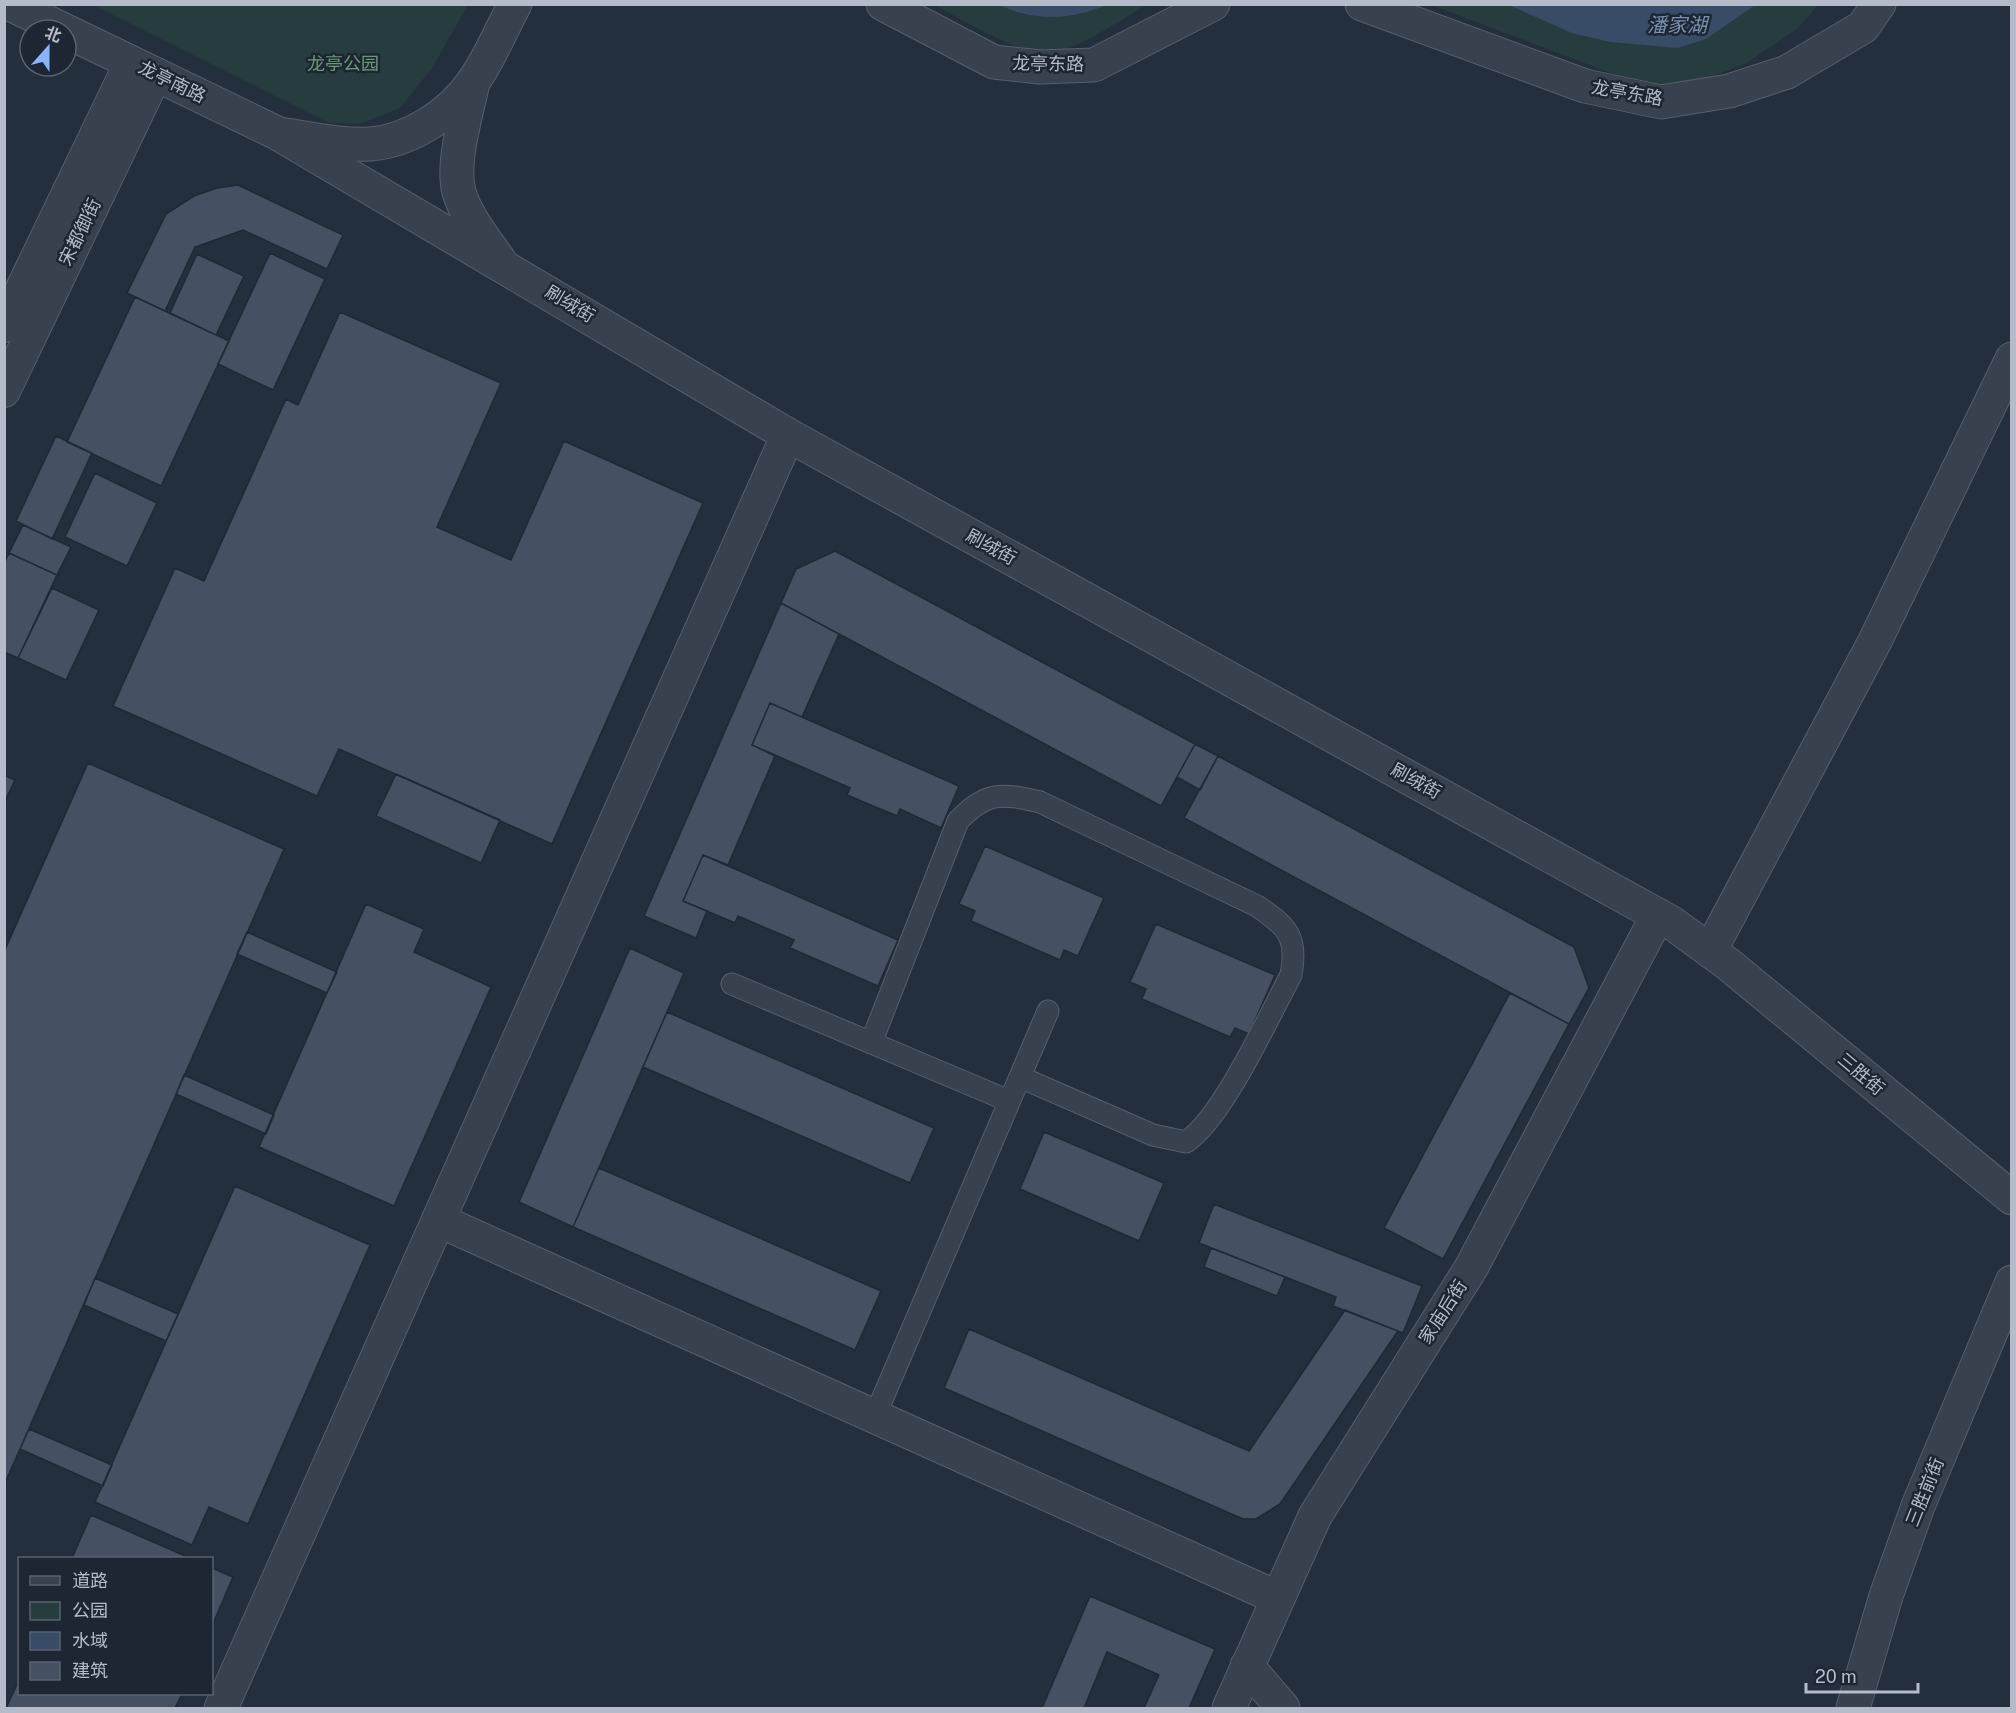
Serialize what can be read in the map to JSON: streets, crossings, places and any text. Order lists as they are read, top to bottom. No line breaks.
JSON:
{"streets":{"street":["龙亭东路","龙亭南路","宋都御街","刷绒街","三胜街","家庙后街","三胜前街"]},"crossings":[["龙亭南路","宋都御街"],["龙亭南路","刷绒街"],["刷绒街","三胜街"],["刷绒街","家庙后街"]],"water":["潘家湖"],"parks":["龙亭公园"],"legend":["道路","公园","水域","建筑"],"scale_bar":"20 m","north":"top"}
